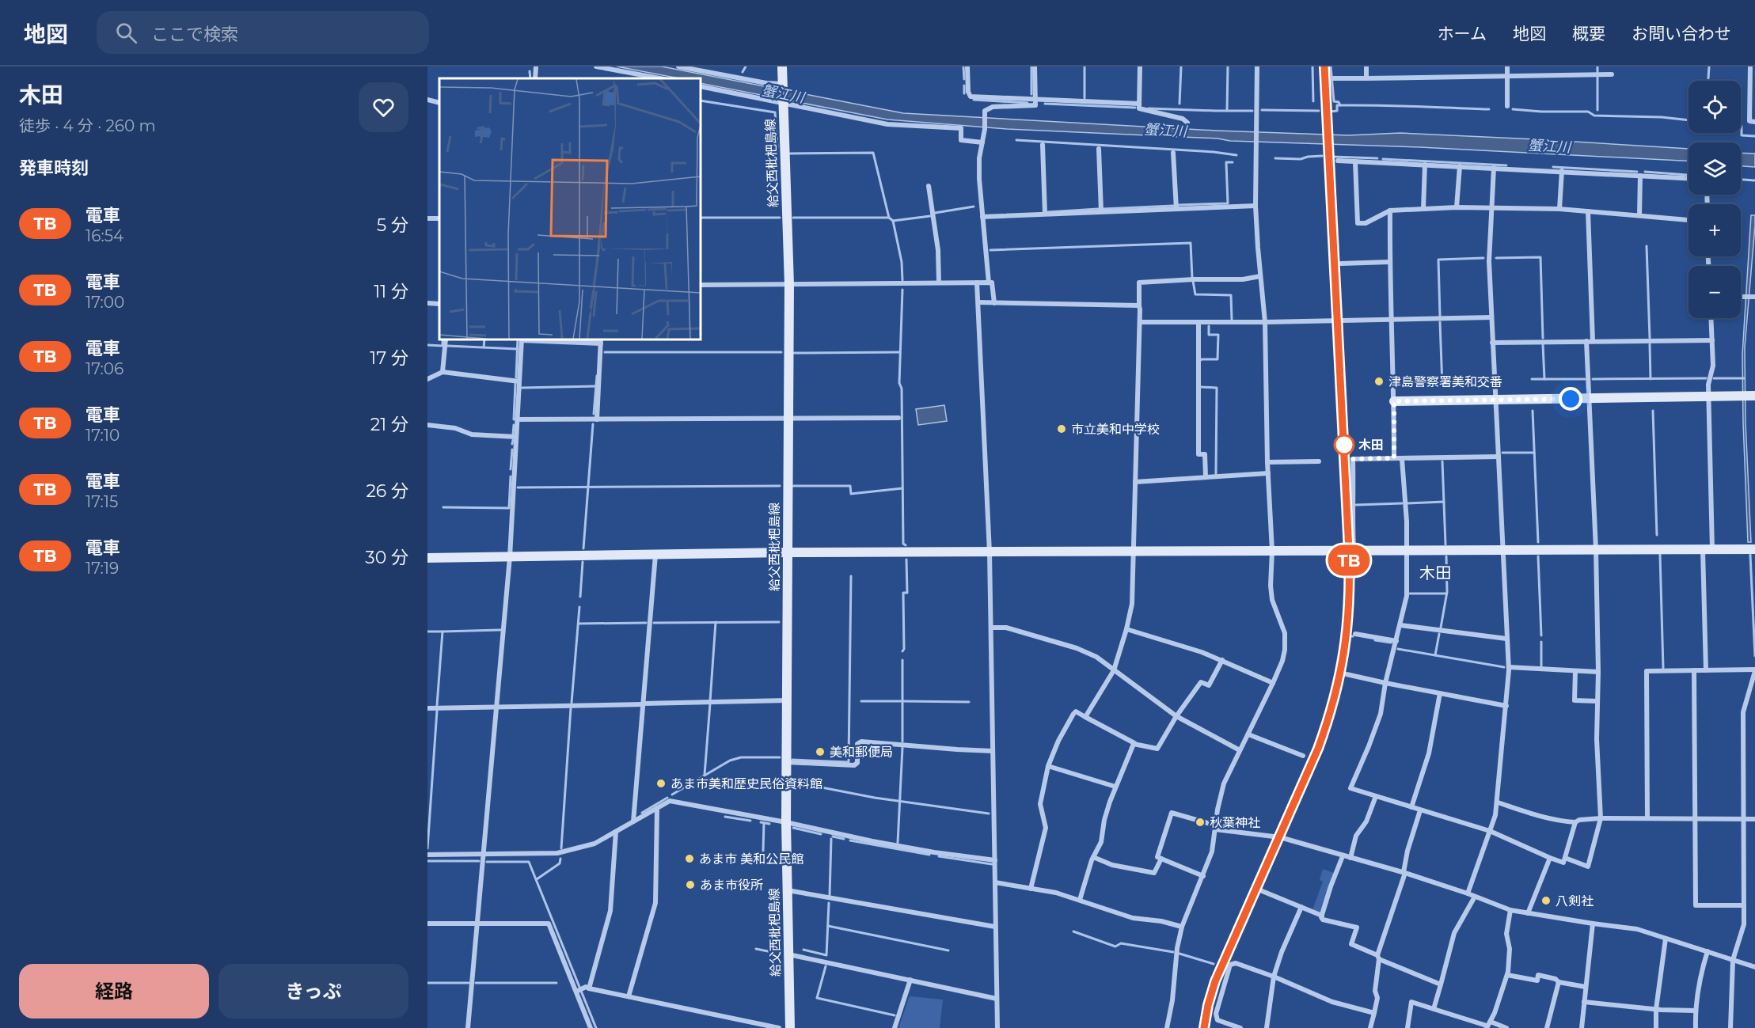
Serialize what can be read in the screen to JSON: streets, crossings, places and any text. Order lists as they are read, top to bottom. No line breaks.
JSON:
{"streets":{"street":["給父西枇杷島線"]},"districts":["木田"],"water":["蟹江川"],"places":["津島警察署美和交番","市立美和中学校","木田","美和郵便局","あま市美和歴史民俗資料館","秋葉神社","あま市 美和公民館","あま市役所","八剣社"],"page":{"header":"地図","search":"ここで検索","nav":["ホーム","地図","概要","お問い合わせ"],"heading":[["木田","徒歩 · 4 分 · 260 m"],"発車時刻"],"on_map":"TB","map_buttons":["+","−"],"list":[{"mark":"TB","name":"電車","note":"16:54","value":"5 分"},{"mark":"TB","name":"電車","note":"17:00","value":"11 分"},{"mark":"TB","name":"電車","note":"17:06","value":"17 分"},{"mark":"TB","name":"電車","note":"17:10","value":"21 分"},{"mark":"TB","name":"電車","note":"17:15","value":"26 分"},{"mark":"TB","name":"電車","note":"17:19","value":"30 分"}],"buttons":["経路","きっぷ"]}}
